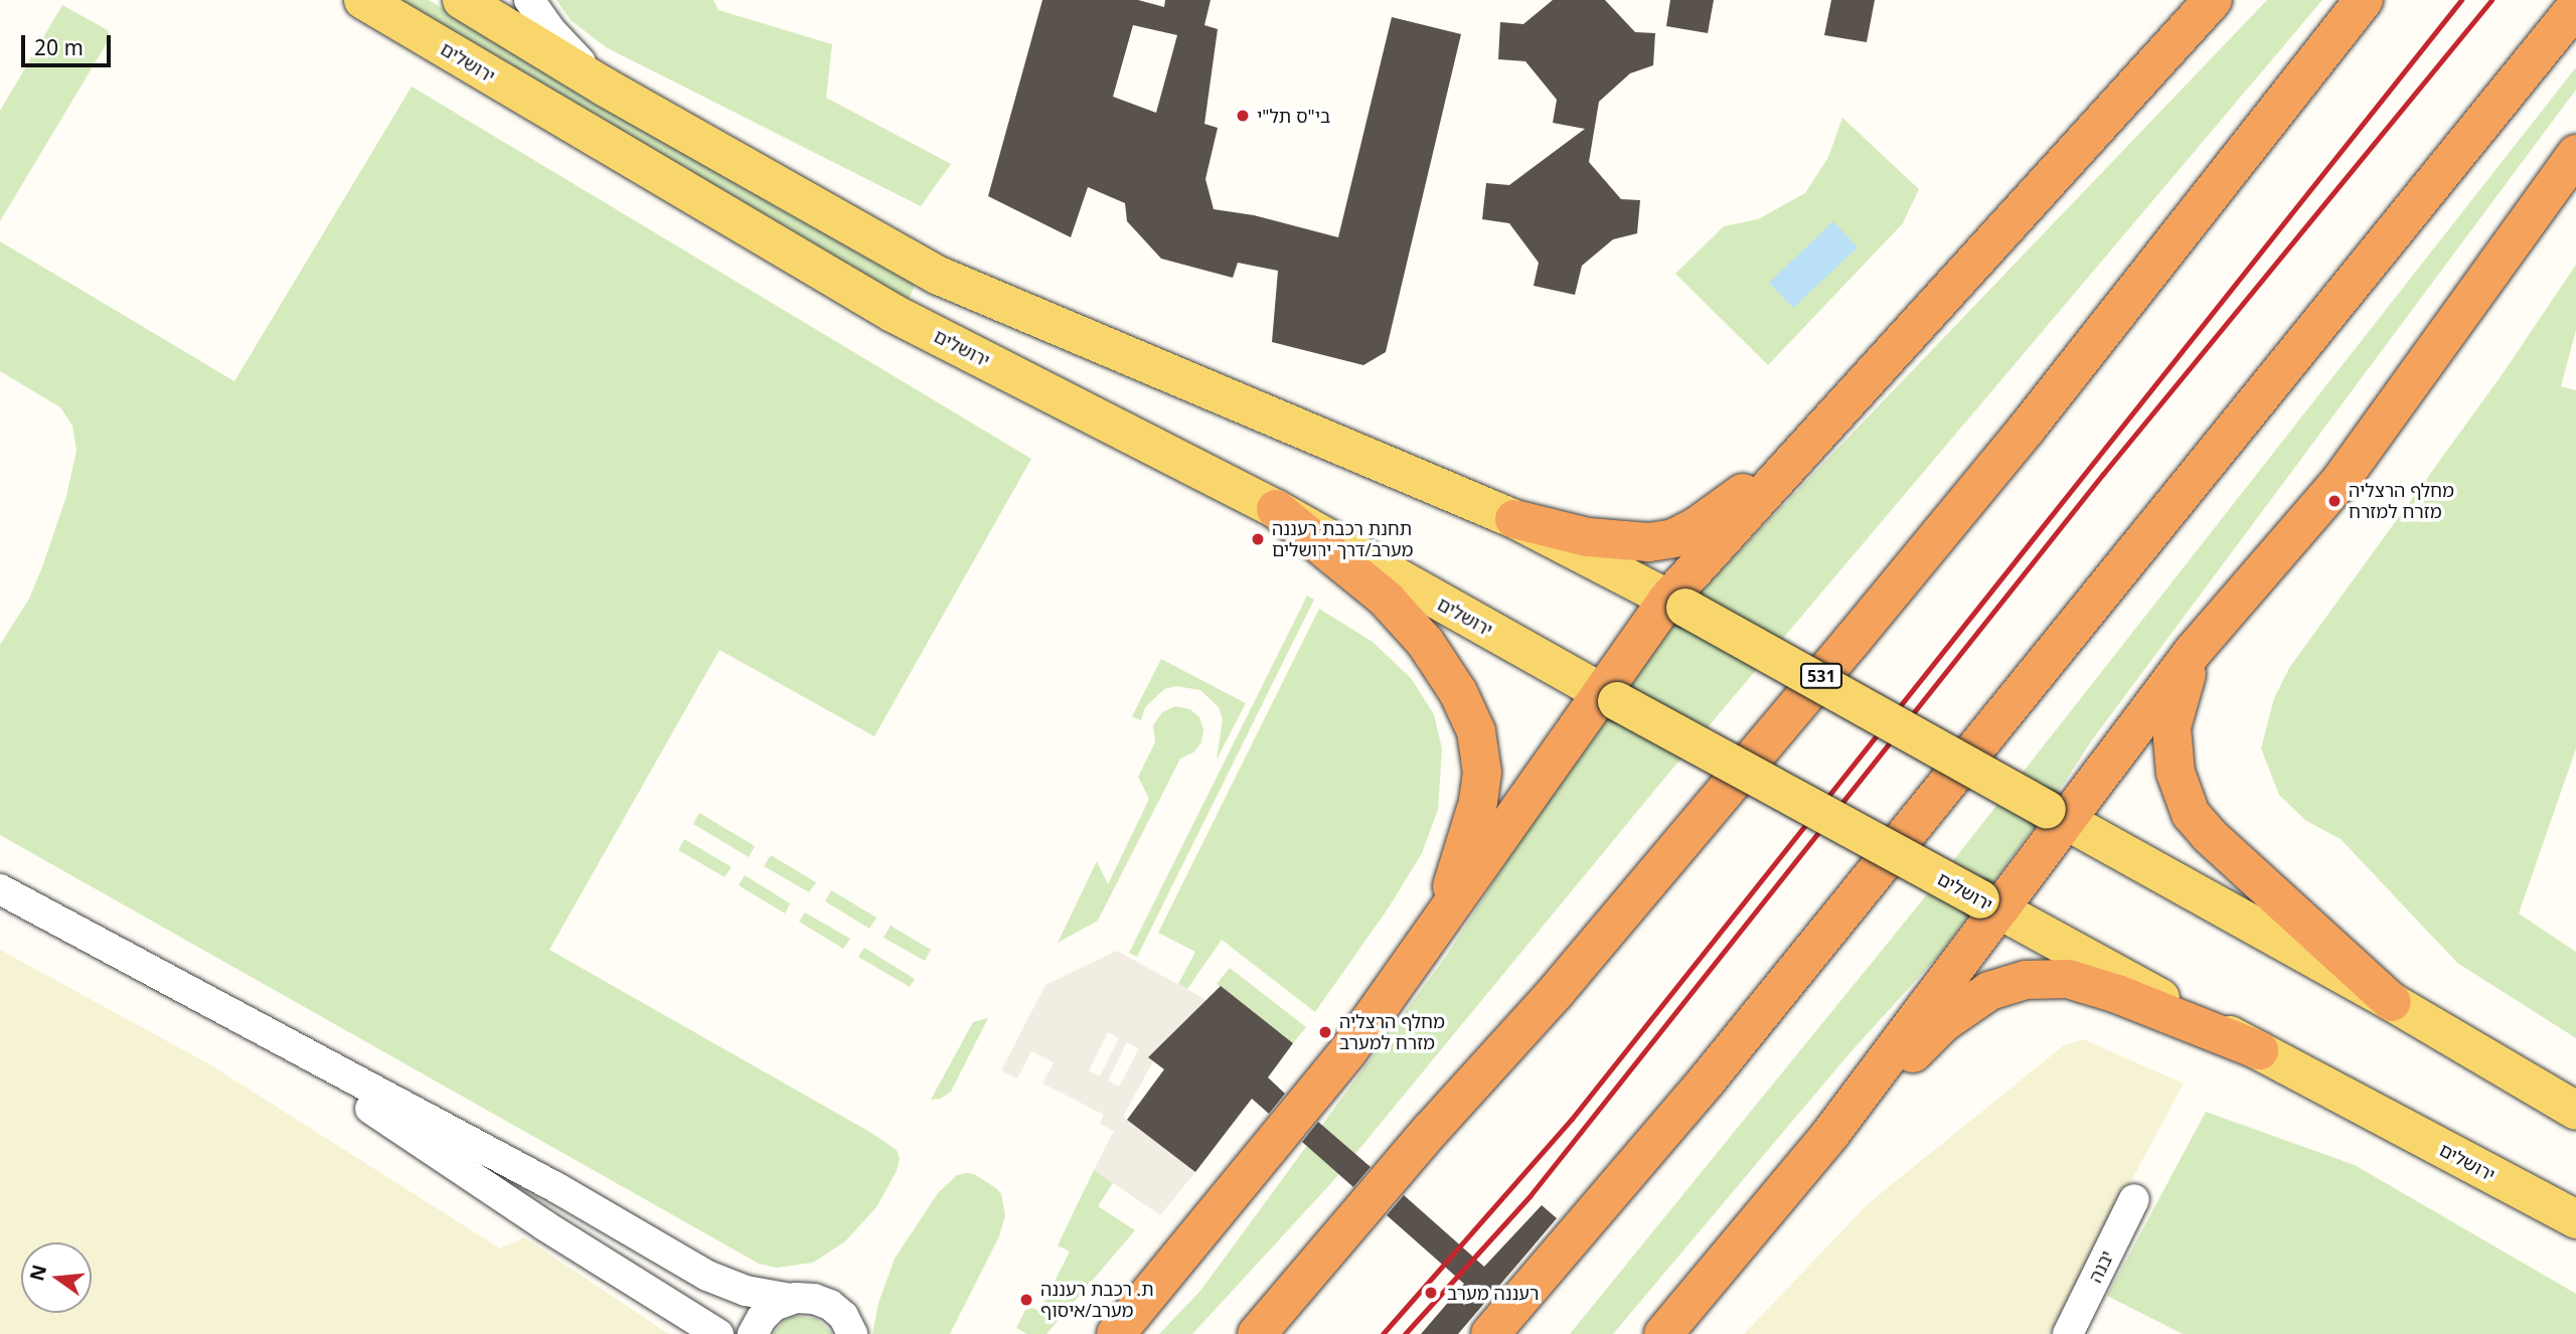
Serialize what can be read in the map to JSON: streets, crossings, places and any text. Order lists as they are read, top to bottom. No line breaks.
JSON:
{"streets":{"highway":["531"],"main road":["ירושלים"],"street":["יבנה"]},"places":["בי\"ס תל\"י","מחלף הרצליה מזרח למזרח","תחנת רכבת רעננה מערב/דרך ירושלים","מחלף הרצליה מזרח למערב","רעננה מערב","ת. רכבת רעננה מערב/איסוף"],"scale_bar":"20 m","north":"left"}
